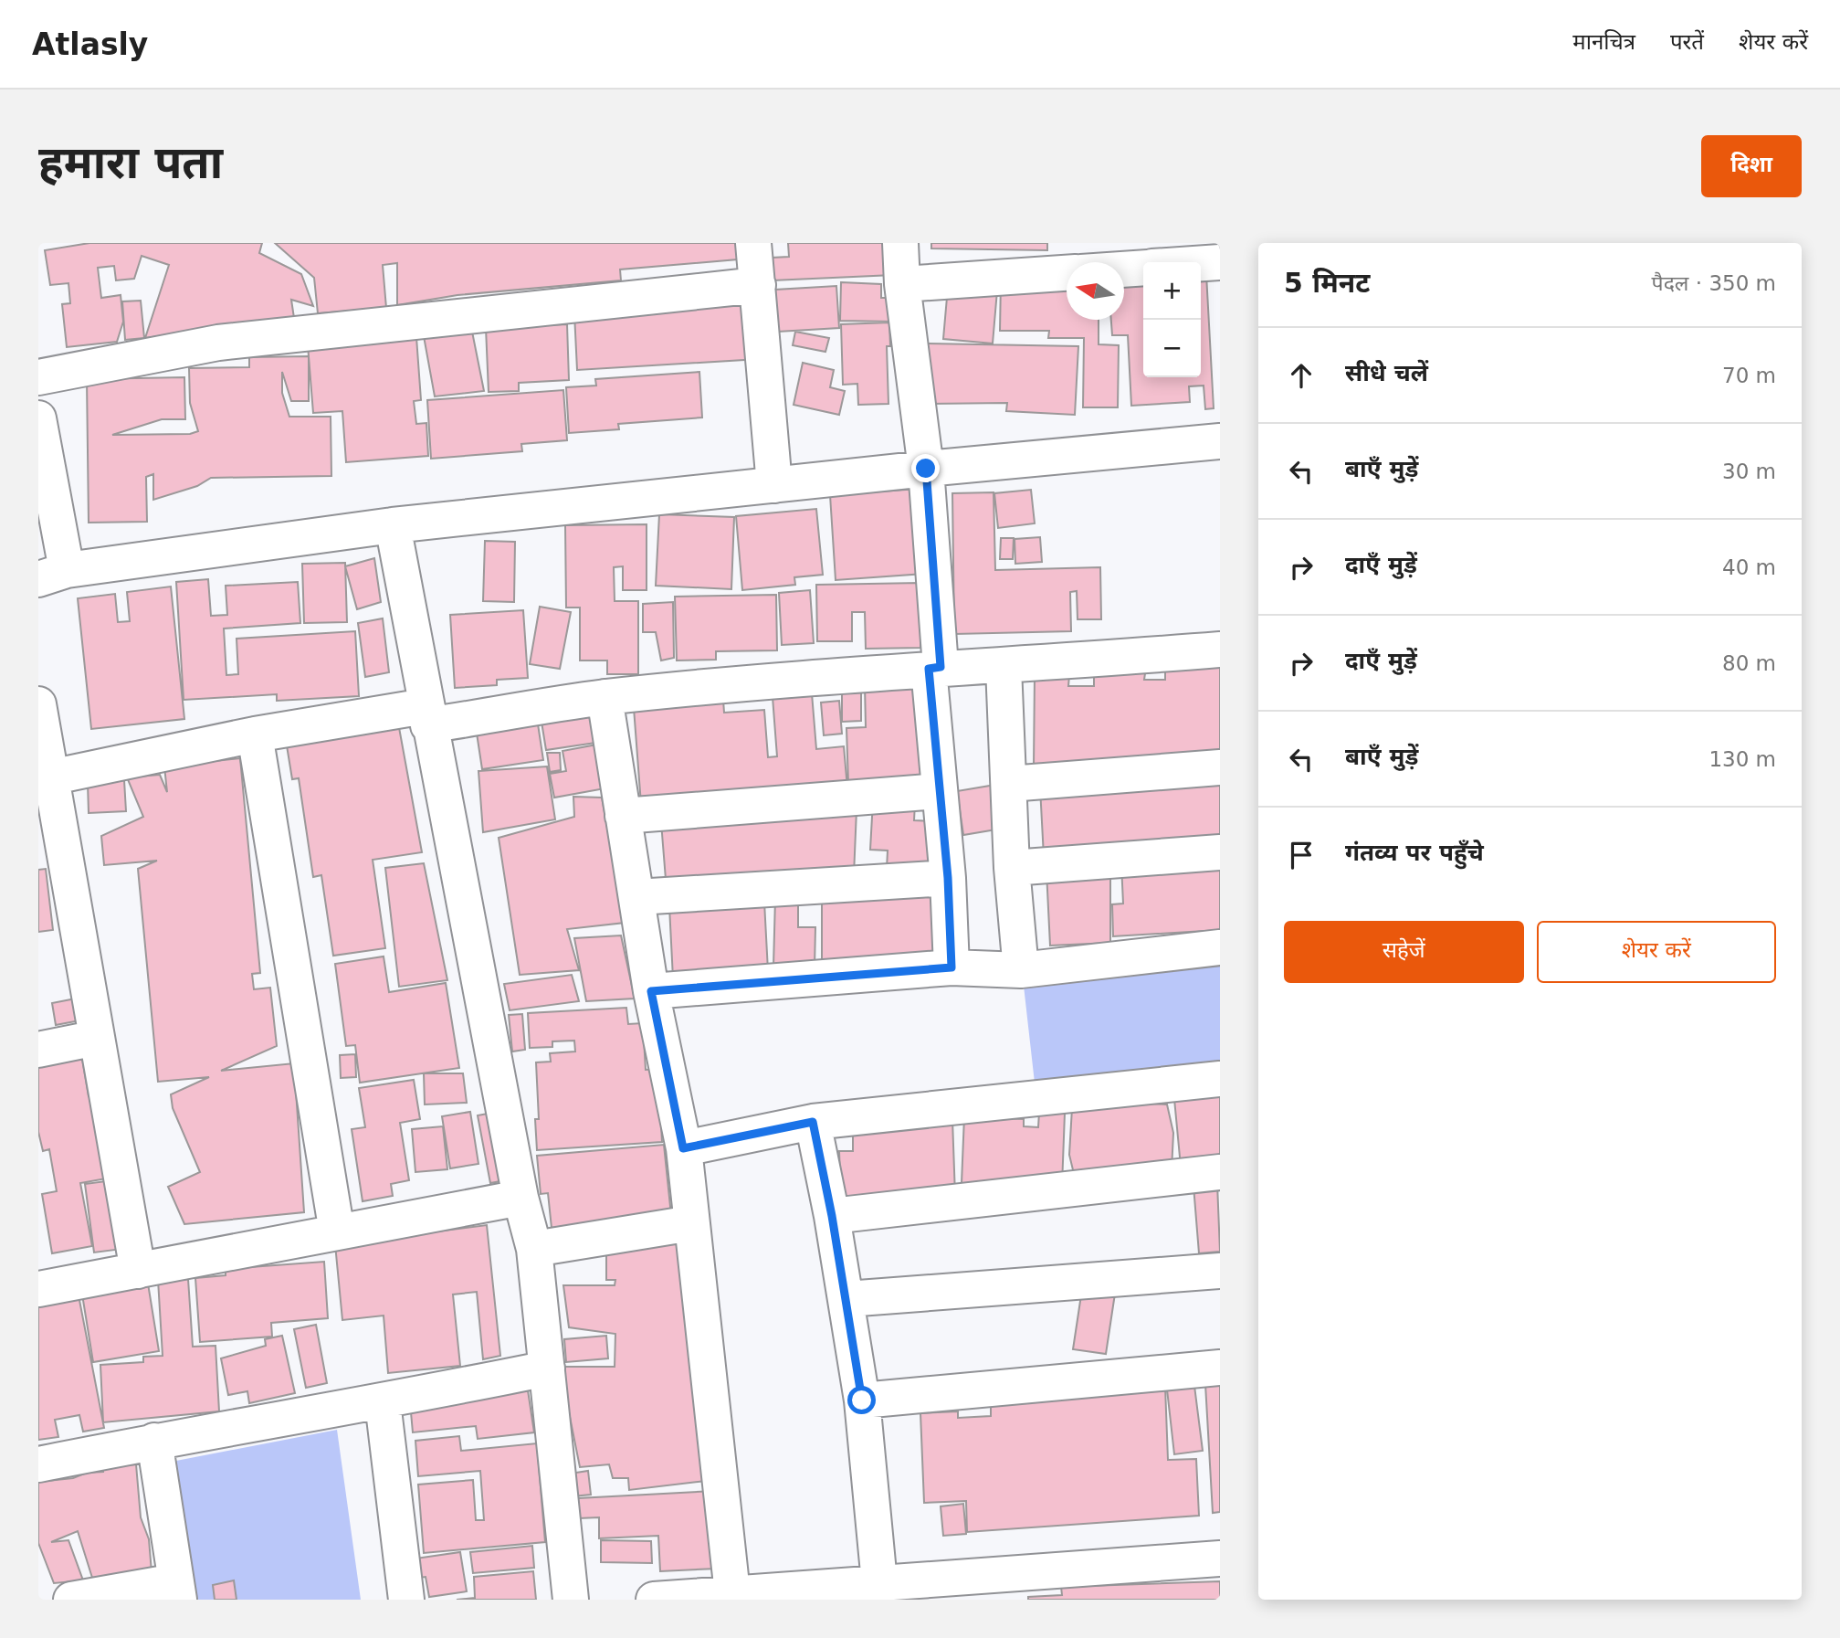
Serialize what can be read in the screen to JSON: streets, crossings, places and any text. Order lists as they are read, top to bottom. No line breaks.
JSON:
{"north":"left","page":{"header":"Atlasly","nav":["मानचित्र","परतें","शेयर करें"],"buttons":["दिशा",["सहेजें","शेयर करें"]],"title":"हमारा पता","heading":["5 मिनट","पैदल · 350 m"],"map_buttons":["+","−"],"list":[["सीधे चलें","70 m"],["बाएँ मुड़ें","30 m"],["दाएँ मुड़ें","40 m"],["दाएँ मुड़ें","80 m"],["बाएँ मुड़ें","130 m"],"गंतव्य पर पहुँचे"]}}
